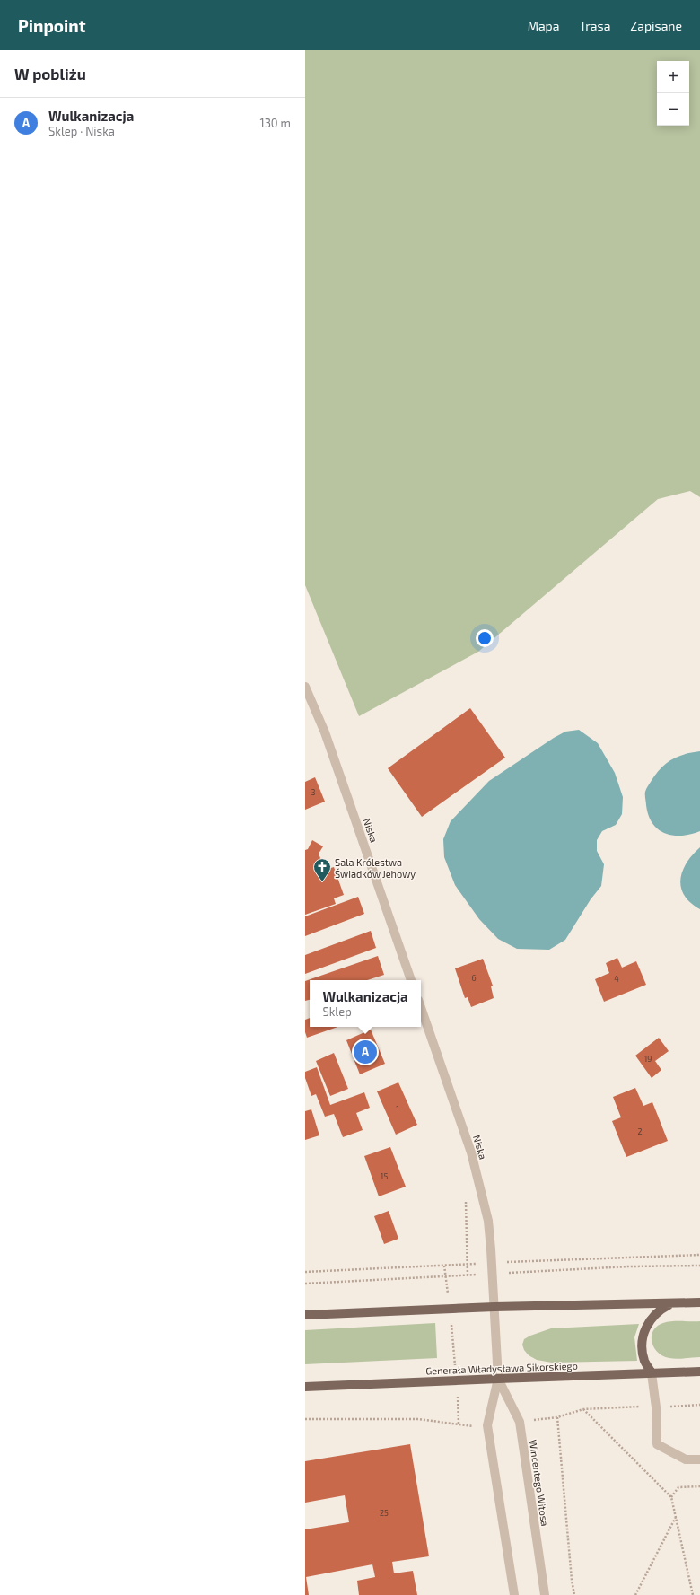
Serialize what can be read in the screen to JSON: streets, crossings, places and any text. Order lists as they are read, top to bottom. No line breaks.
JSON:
{"streets":{"main road":["Generała Władysława Sikorskiego"],"street":["Niska","Wincentego Witosa"]},"crossings":[["Niska","Wincentego Witosa"],["Generała Władysława Sikorskiego","Wincentego Witosa"]],"places":{"church":["Sala Królestwa Świadków Jehowy"]},"house_numbers":["3","6","4","19","1","2","15","25"],"page":{"header":"Pinpoint","nav":["Mapa","Trasa","Zapisane"],"heading":"W pobliżu","map_buttons":["+","−"],"list":[{"mark":"A","name":"Wulkanizacja","note":"Sklep · Niska","value":"130 m"}],"popup":["Wulkanizacja","Sklep"],"pins":"A"}}
